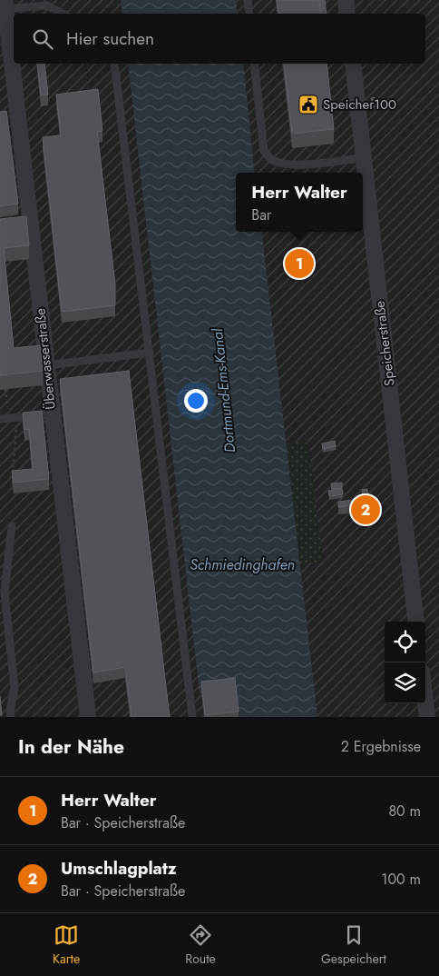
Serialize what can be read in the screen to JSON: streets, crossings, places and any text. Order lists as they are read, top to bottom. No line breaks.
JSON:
{"streets":{"street":["Speicherstraße","Überwasserstraße"]},"water":["Dortmund-Ems-Kanal","Schmiedinghafen"],"places":{"public building":["Speicher100"]},"page":{"search":"Hier suchen","popup":["Herr Walter","Bar"],"pins":["1","2"],"heading":["In der Nähe","2 Ergebnisse"],"list":[{"mark":"1","name":"Herr Walter","note":"Bar · Speicherstraße","value":"80 m"},{"mark":"2","name":"Umschlagplatz","note":"Bar · Speicherstraße","value":"100 m"}],"nav":["Karte","Route","Gespeichert"]}}
